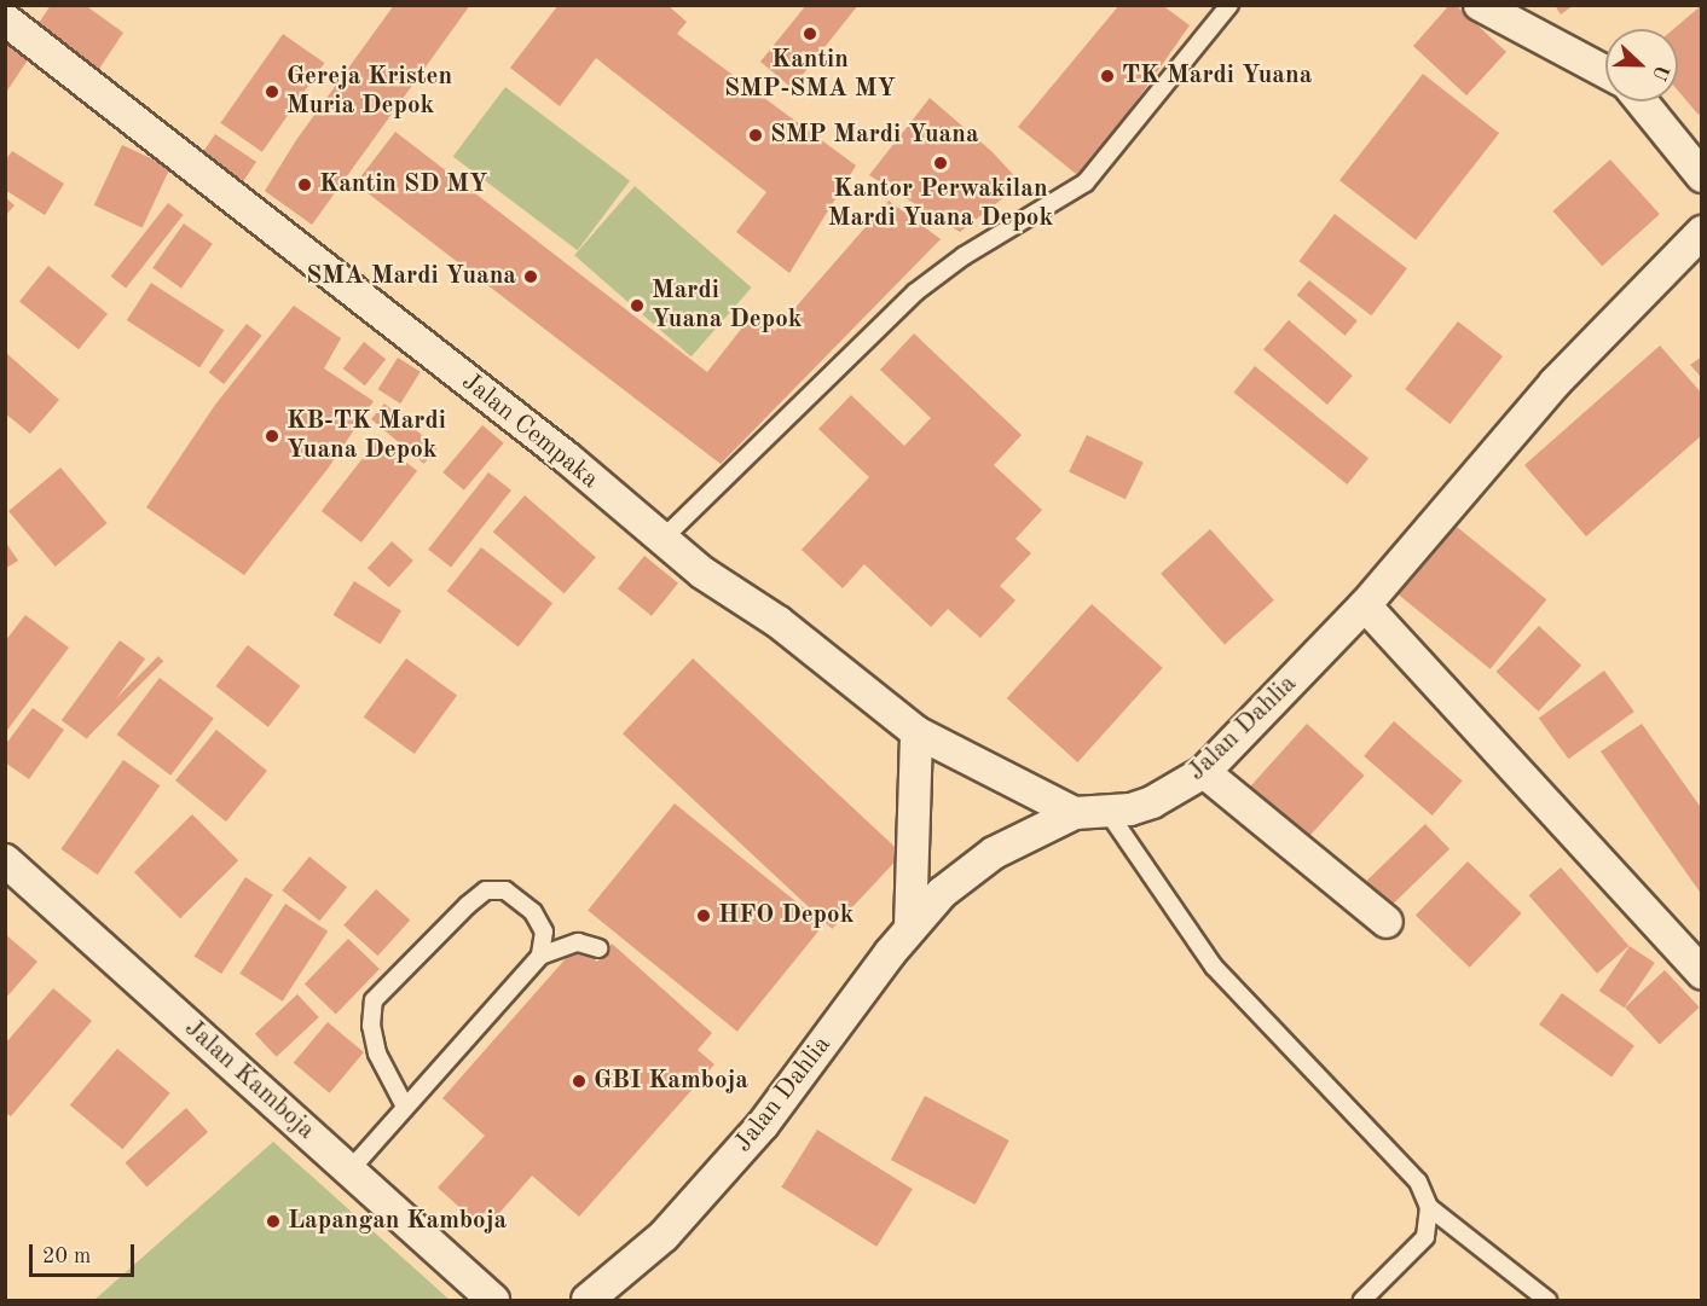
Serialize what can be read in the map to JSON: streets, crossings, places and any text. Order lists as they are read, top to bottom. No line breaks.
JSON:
{"streets":{"street":["Jalan Cempaka","Jalan Dahlia","Jalan Kamboja"]},"crossings":[["Jalan Cempaka","Jalan Dahlia"]],"places":["Kantin SMP-SMA MY","TK Mardi Yuana","Gereja Kristen Muria Depok","SMP Mardi Yuana","Kantor Perwakilan Mardi Yuana Depok","Kantin SD MY","SMA Mardi Yuana","Mardi Yuana Depok","KB-TK Mardi Yuana Depok","HFO Depok","GBI Kamboja","Lapangan Kamboja"],"scale_bar":"20 m","north":"right"}
